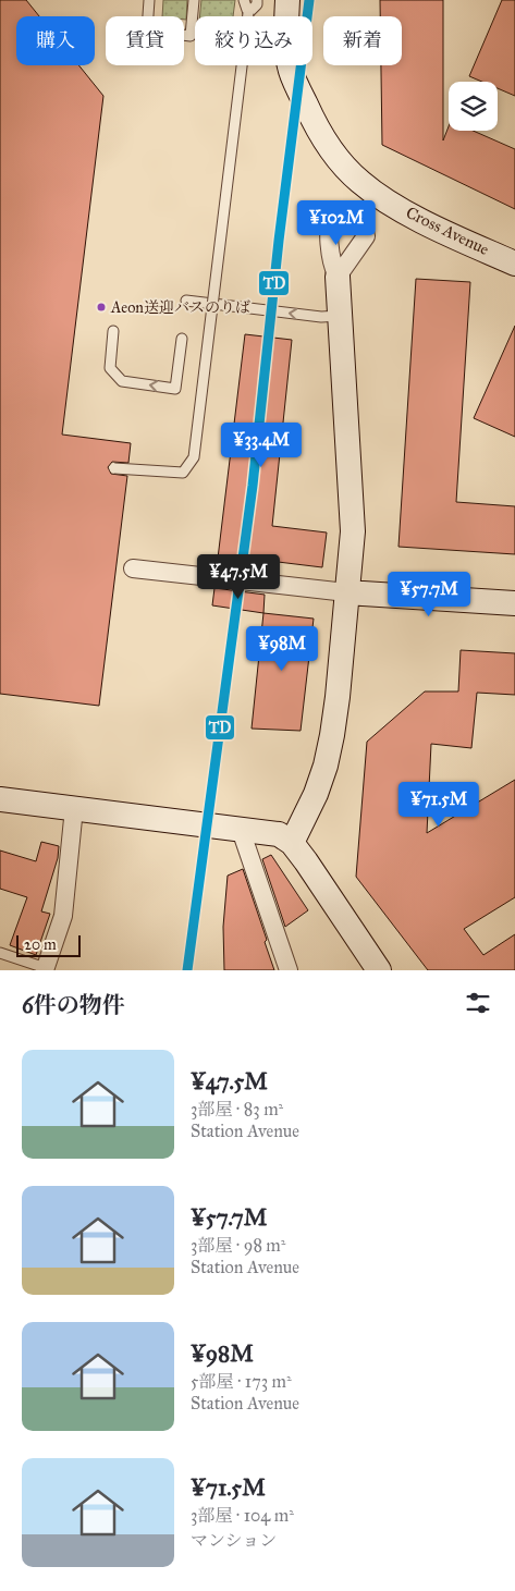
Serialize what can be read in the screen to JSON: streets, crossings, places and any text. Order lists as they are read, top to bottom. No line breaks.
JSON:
{"streets":{"street":["Cross Avenue"]},"places":["Aeon送迎バスのりば"],"lines":["transit line TD"],"scale_bar":"20 m","page":{"chip":["購入","賃貸","絞り込み","新着"],"price":["¥102M","¥33.4M","¥47.5M","¥57.7M","¥98M","¥71.5M"],"scale":"20 m","heading":"6件の物件","list":[{"name":"¥47.5M","note":"3部屋 · 83 m² · Station Avenue"},{"name":"¥57.7M","note":"3部屋 · 98 m² · Station Avenue"},{"name":"¥98M","note":"5部屋 · 173 m² · Station Avenue"},{"name":"¥71.5M","note":"3部屋 · 104 m² · マンション"}]}}
